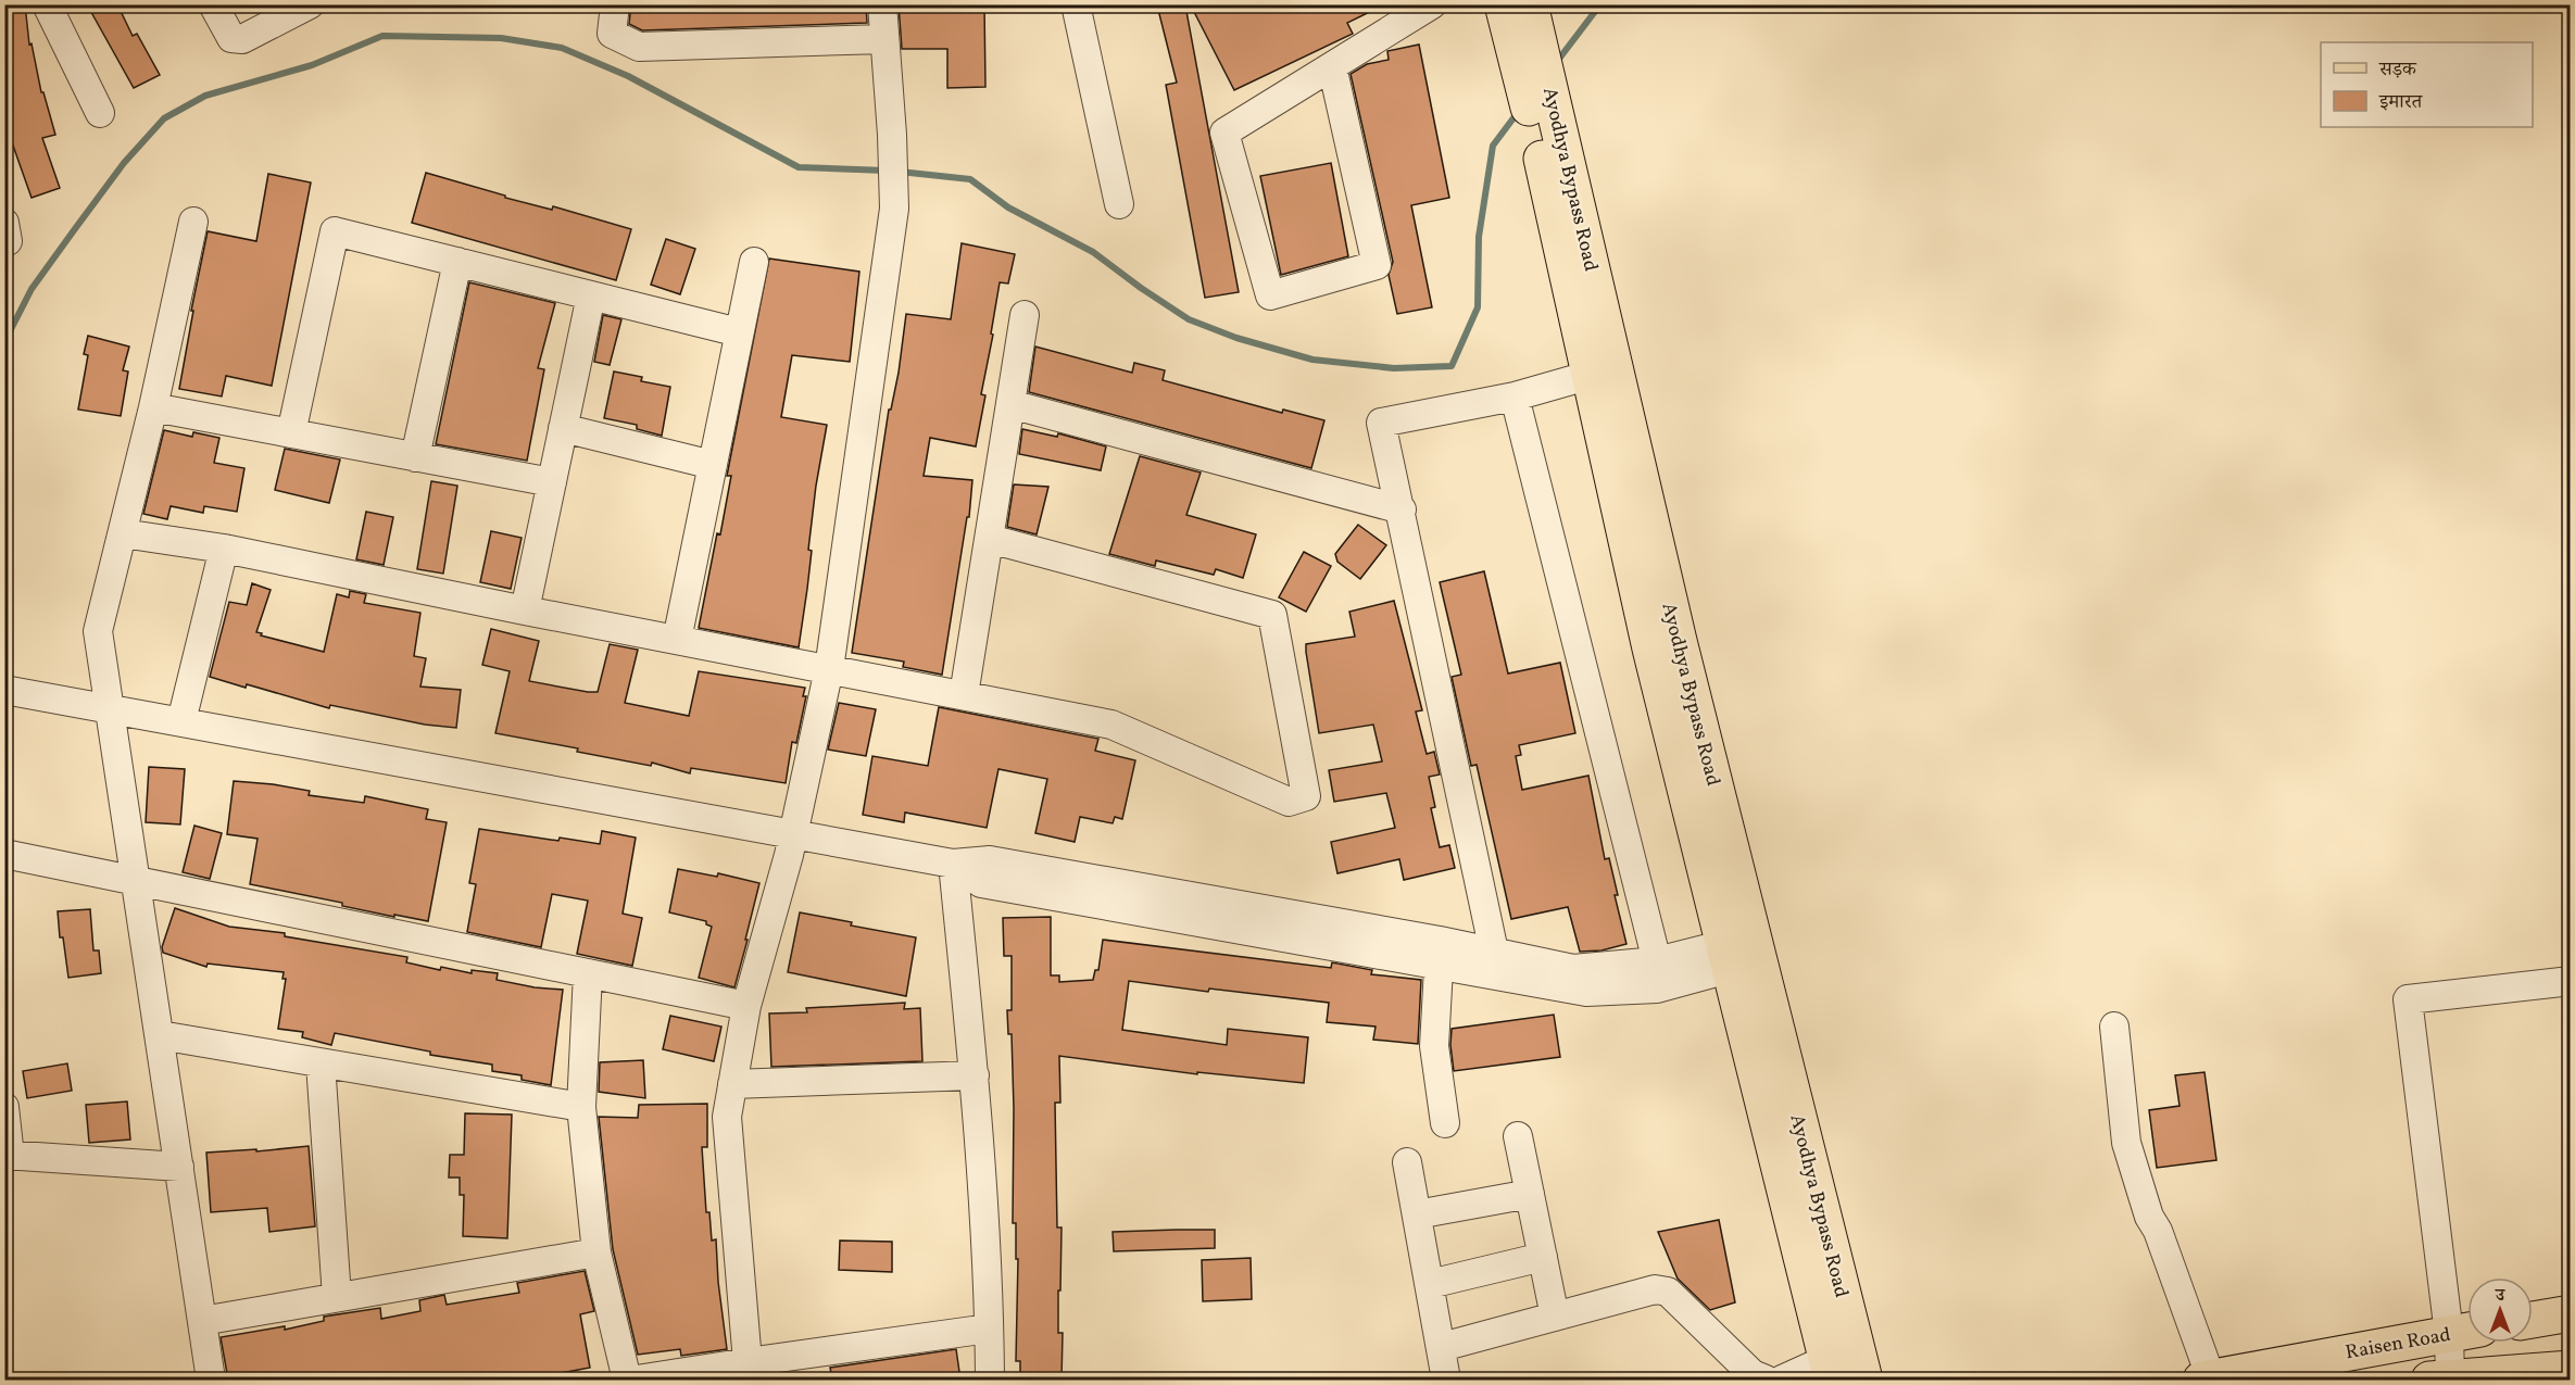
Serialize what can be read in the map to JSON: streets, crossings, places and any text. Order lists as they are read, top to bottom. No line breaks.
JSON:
{"streets":{"main road":["Ayodhya Bypass Road","Raisen Road"]},"legend":["सड़क","इमारत"],"north":"top"}
